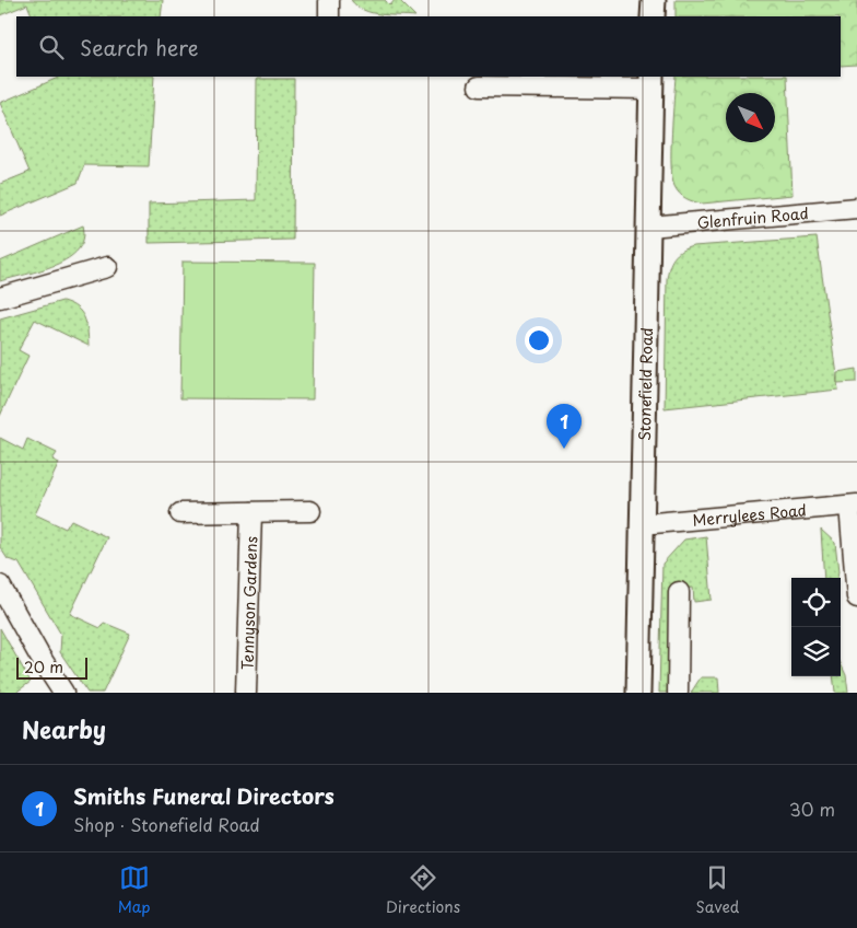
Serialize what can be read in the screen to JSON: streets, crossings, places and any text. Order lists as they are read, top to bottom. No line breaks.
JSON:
{"streets":{"street":["Glenfruin Road","Stonefield Road","Merrylees Road","Tennyson Gardens"]},"crossings":[["Glenfruin Road","Stonefield Road"],["Stonefield Road","Merrylees Road"]],"scale_bar":"20 m","north":"bottom right","page":{"search":"Search here","pins":"1","scale":"20 m","heading":"Nearby","list":[{"mark":"1","name":"Smiths Funeral Directors","note":"Shop · Stonefield Road","value":"30 m"}],"nav":["Map","Directions","Saved"]}}
